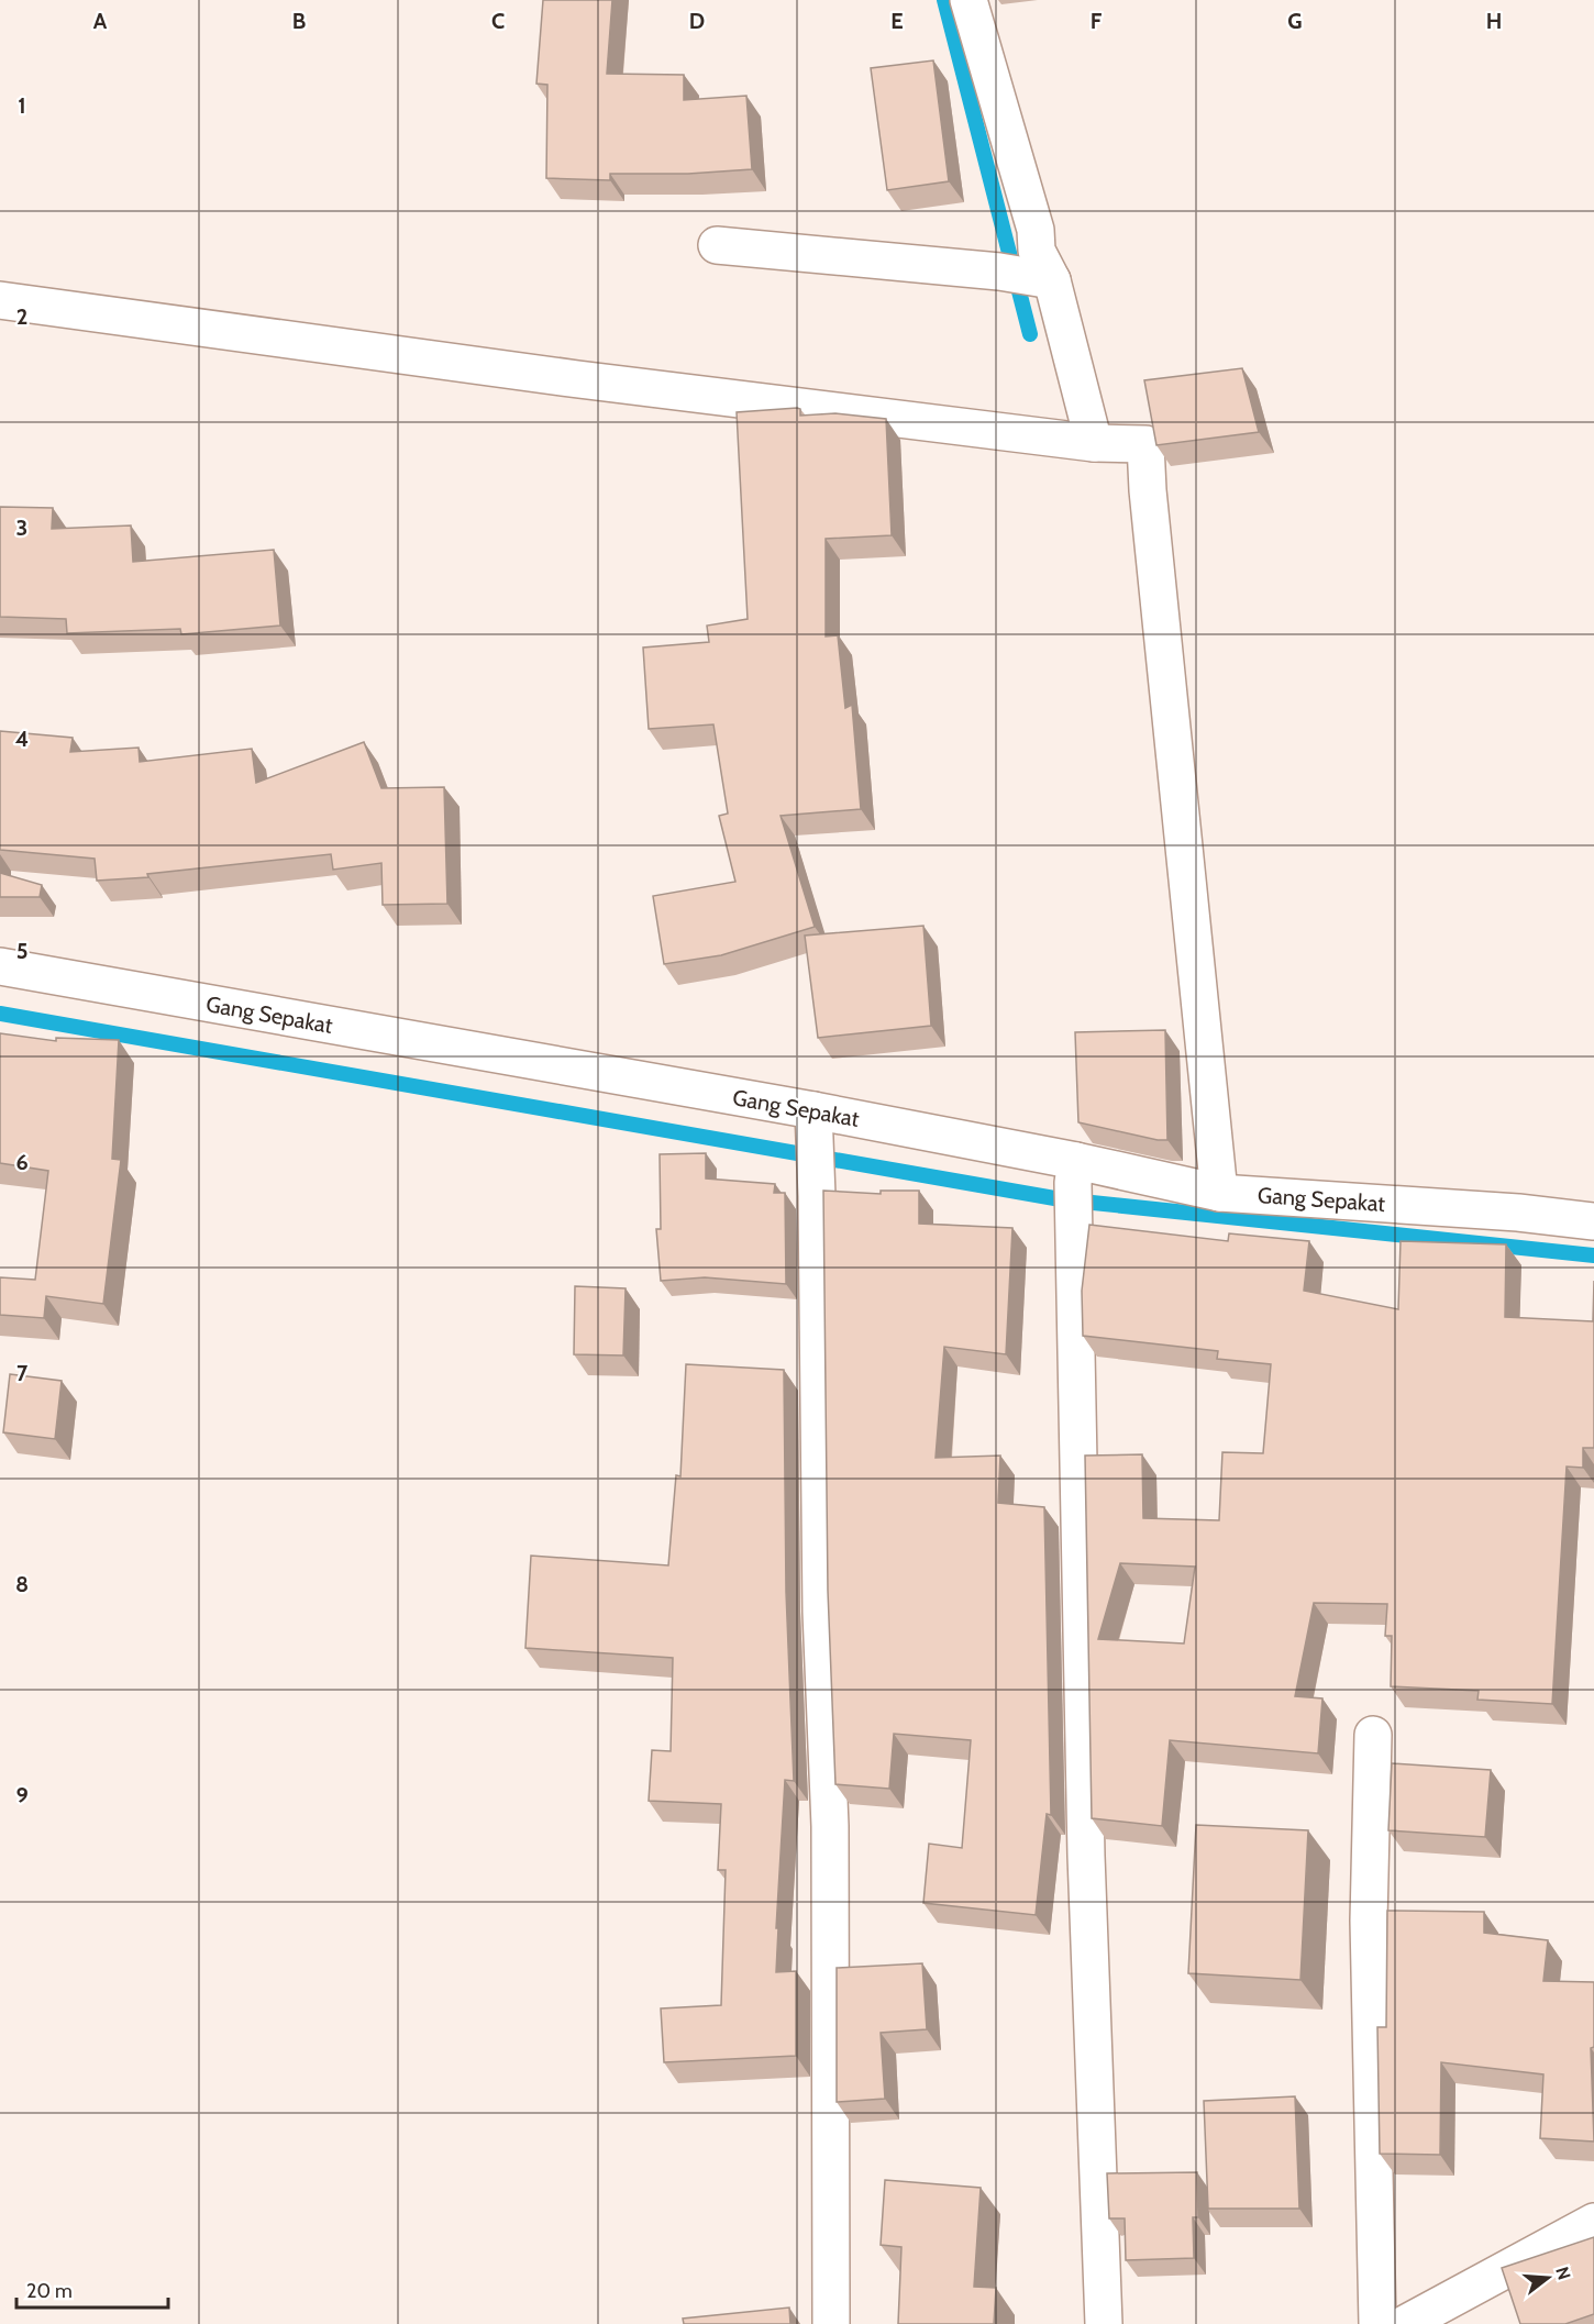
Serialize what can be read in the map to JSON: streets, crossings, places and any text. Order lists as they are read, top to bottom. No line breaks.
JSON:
{"streets":{"street":["Gang Sepakat"]},"scale_bar":"20 m","north":"right","grid":{"columns":["A","B","C","D","E","F","G","H"],"rows":["1","2","3","4","5","6","7","8","9"]}}
